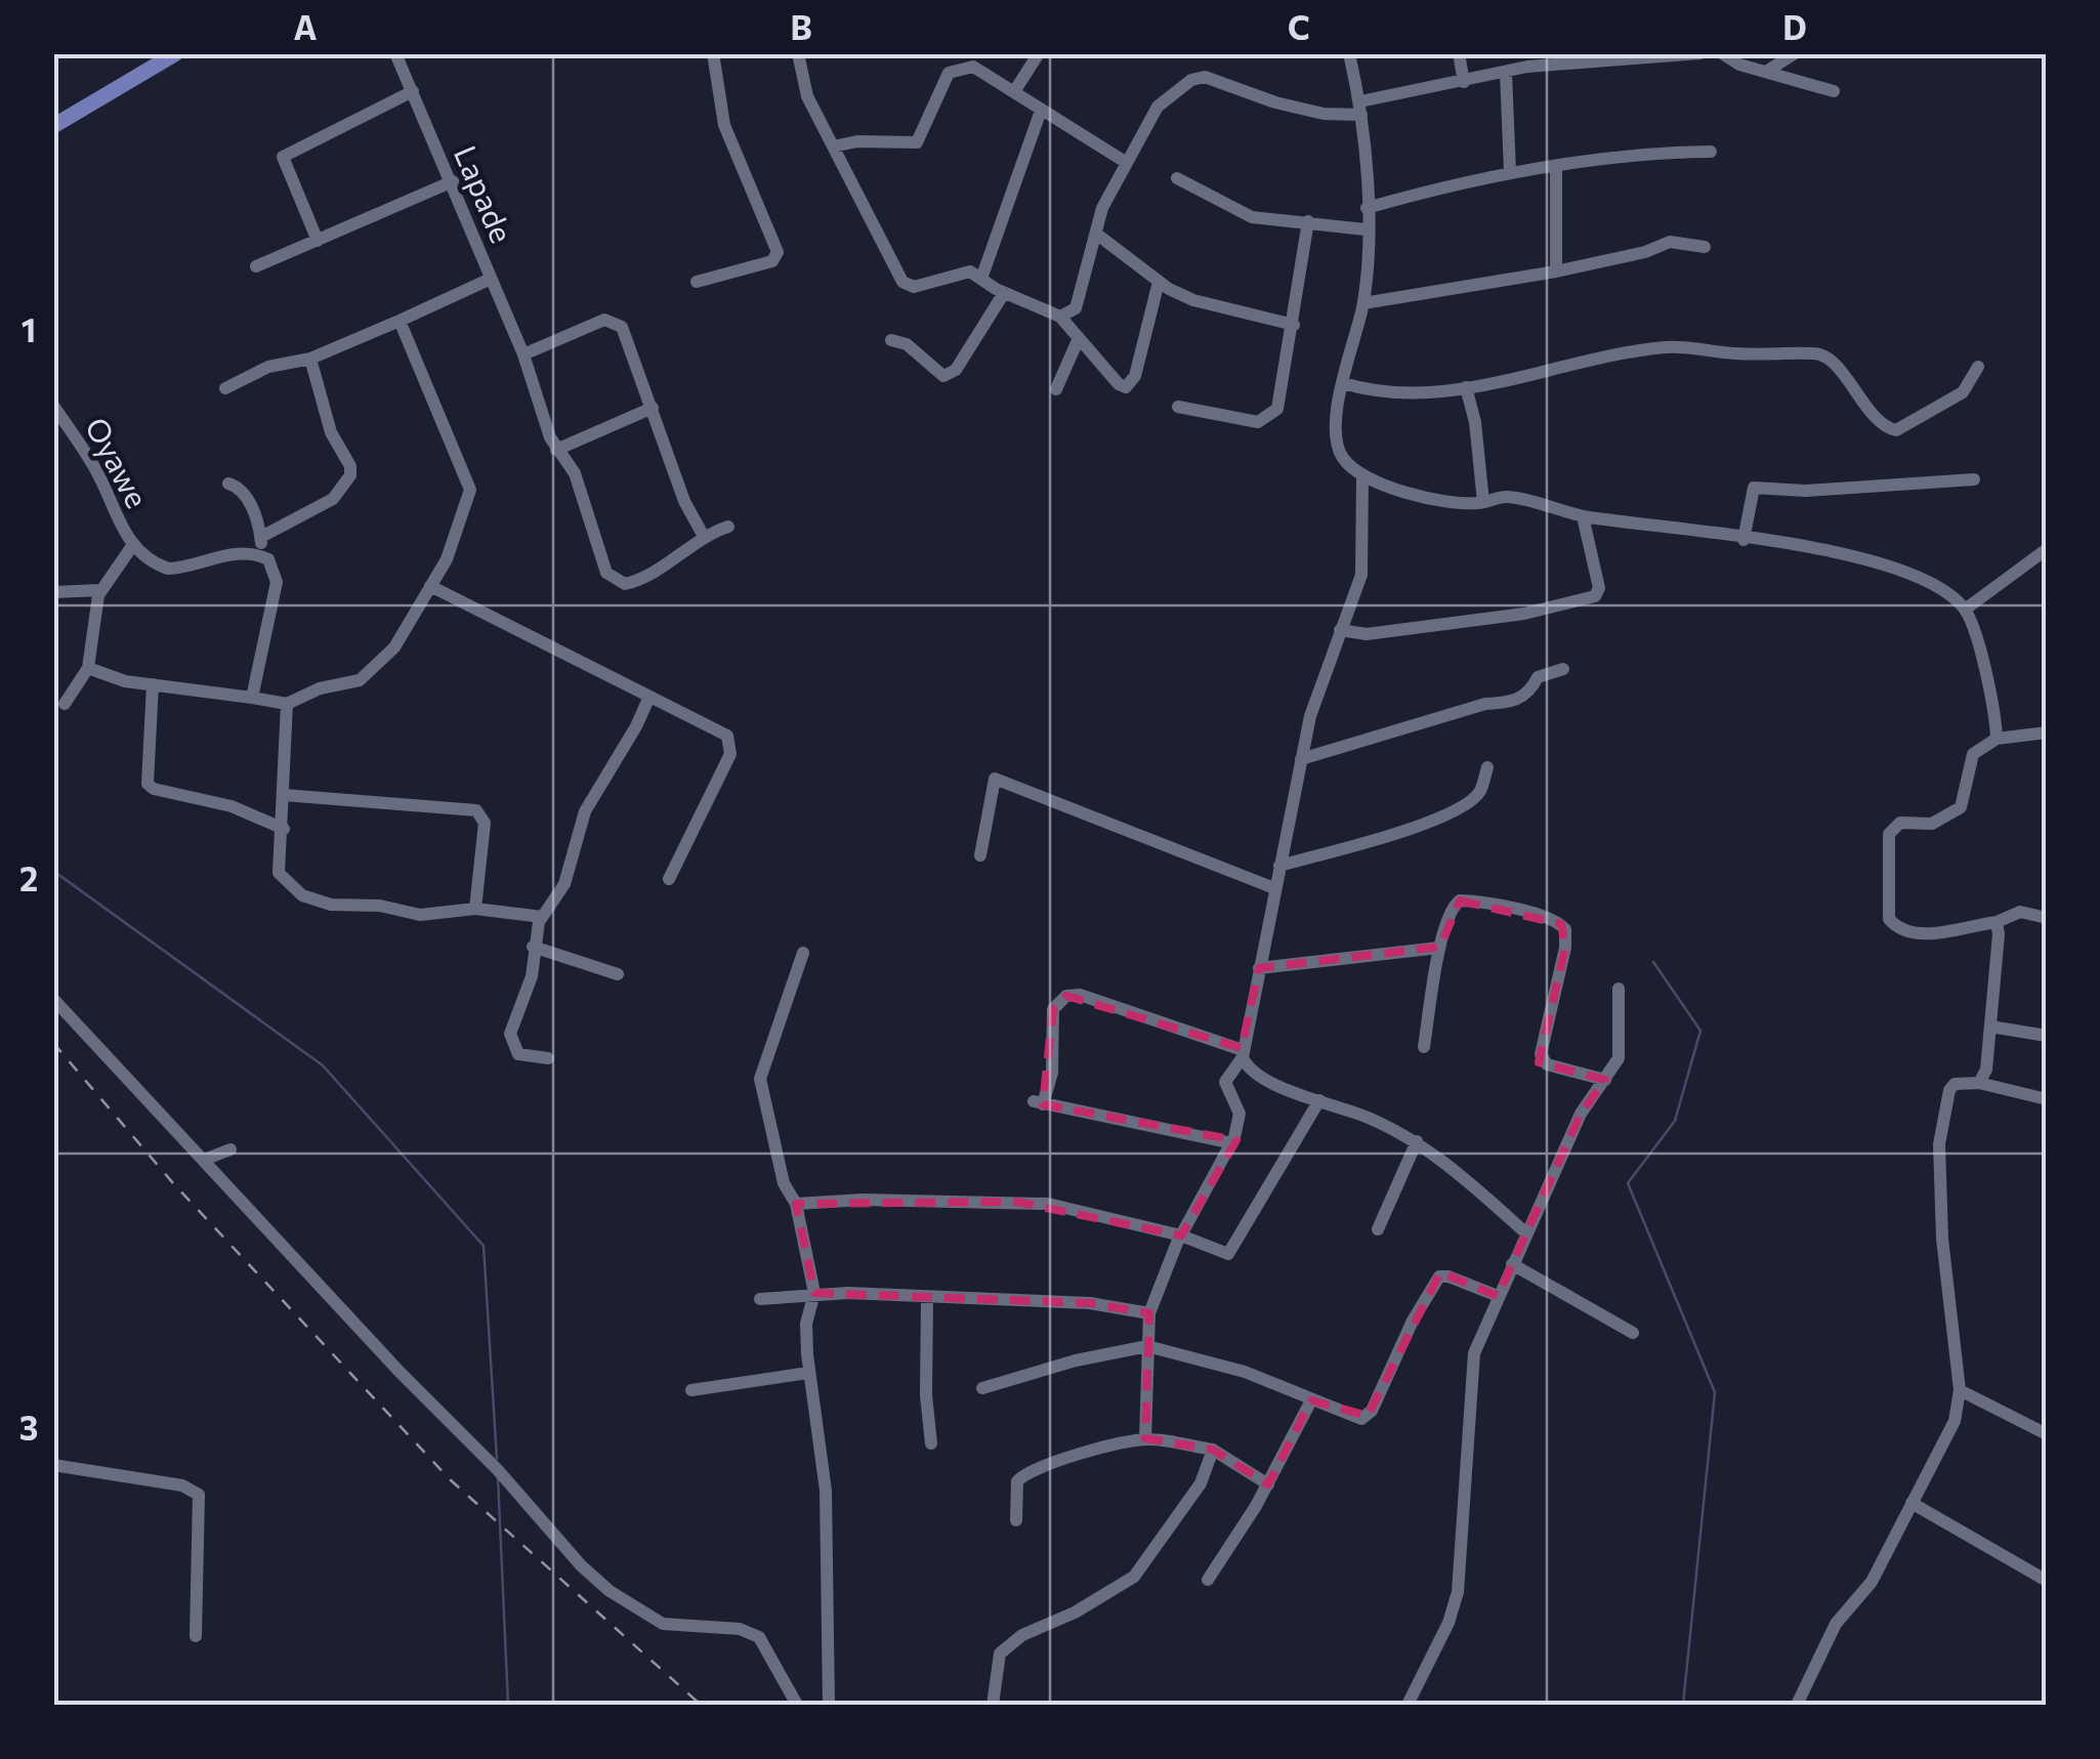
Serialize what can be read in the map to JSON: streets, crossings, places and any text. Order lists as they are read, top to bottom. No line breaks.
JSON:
{"streets":{"street":["Lapade","Oyawe"]},"grid":{"columns":["A","B","C","D"],"rows":["1","2","3"]}}
